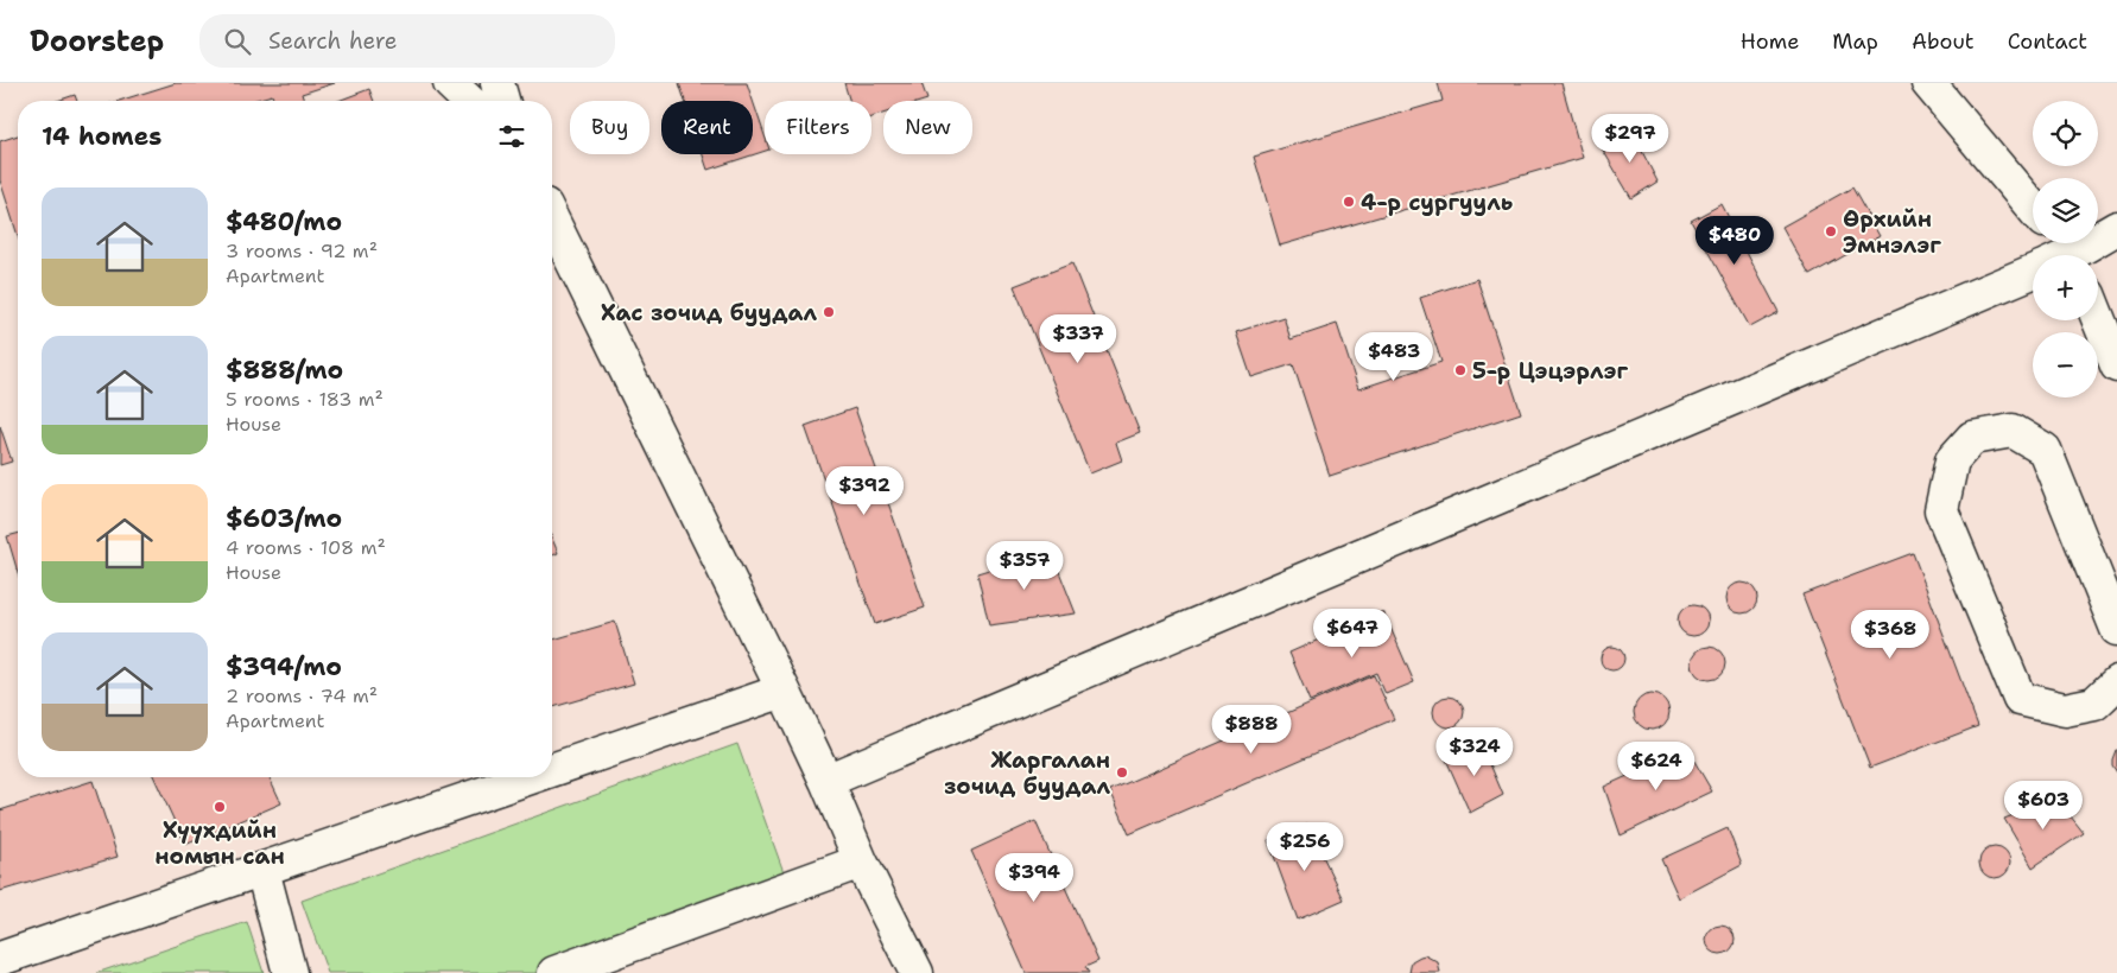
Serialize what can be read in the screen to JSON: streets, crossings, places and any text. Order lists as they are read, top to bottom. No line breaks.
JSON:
{"places":["4-р сургууль","Өрхийн Эмнэлэг","Хас зочид буудал","5-р Цэцэрлэг","Жаргалан зочид буудал","Хүүхдийн номын сан"],"page":{"header":"Doorstep","search":"Search here","nav":["Home","Map","About","Contact"],"map_buttons":["+","−"],"chip":["Buy","Rent","Filters","New"],"heading":"14 homes","price":["$297","$480","$337","$483","$392","$357","$647","$368","$888","$324","$624","$603","$256","$394"],"list":[{"name":"$480/mo","note":"3 rooms · 92 m² · Apartment"},{"name":"$888/mo","note":"5 rooms · 183 m² · House"},{"name":"$603/mo","note":"4 rooms · 108 m² · House"},{"name":"$394/mo","note":"2 rooms · 74 m² · Apartment"}]}}
